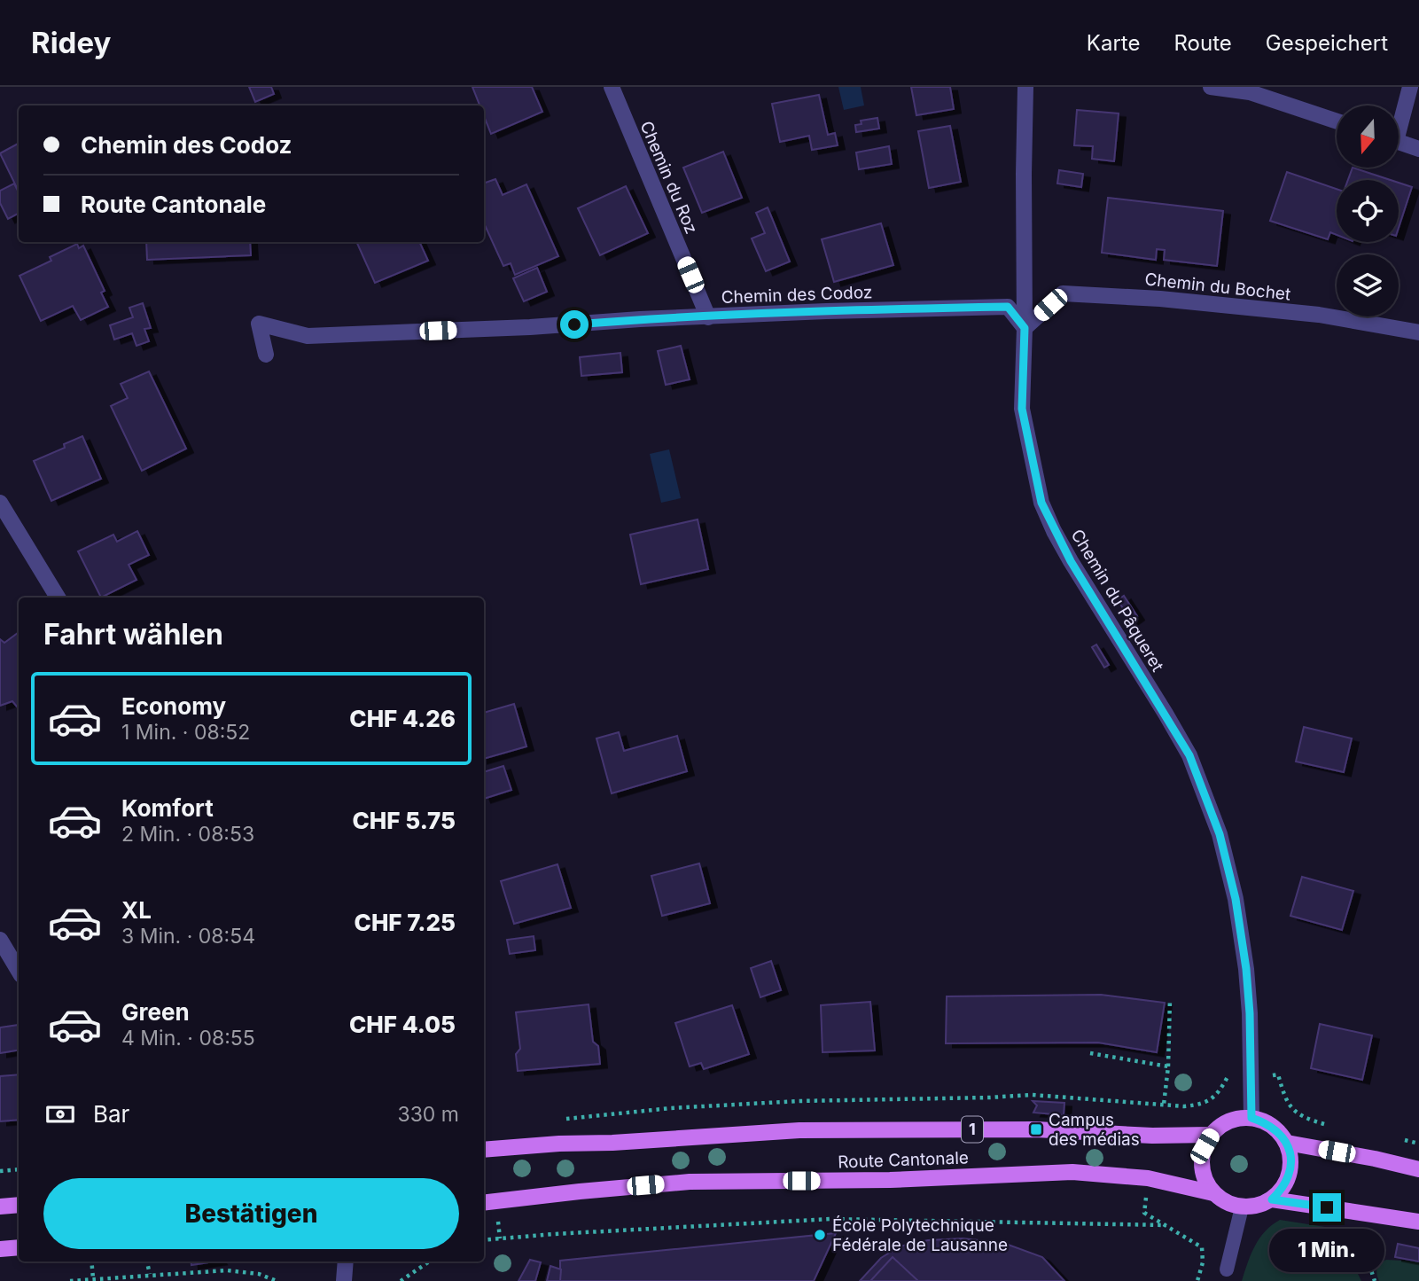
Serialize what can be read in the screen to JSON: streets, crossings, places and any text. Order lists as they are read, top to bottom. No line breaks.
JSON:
{"streets":{"main road":["1","Route Cantonale"],"street":["Chemin du Roz","Chemin du Bochet","Chemin des Codoz","Chemin du Pâqueret"]},"crossings":[["Chemin du Roz","Chemin des Codoz"],["Chemin du Bochet","Chemin des Codoz"],["Chemin du Bochet","Chemin du Pâqueret"],["Chemin des Codoz","Chemin du Pâqueret"],["Chemin du Pâqueret","Route Cantonale"]],"places":{"transit":["Campus des médias"],"other":["École Polytechnique Fédérale de Lausanne"]},"north":"bottom","page":{"header":"Ridey","nav":["Karte","Route","Gespeichert"],"banner":["Chemin des Codoz","Route Cantonale"],"heading":"Fahrt wählen","list":[{"name":"Economy","note":"1 Min. · 08:52","value":"CHF 4.26"},{"name":"Komfort","note":"2 Min. · 08:53","value":"CHF 5.75"},{"name":"XL","note":"3 Min. · 08:54","value":"CHF 7.25"},{"name":"Green","note":"4 Min. · 08:55","value":"CHF 4.05"}],"pay":["Bar","330 m"],"buttons":"Bestätigen","bubble":"1 Min."}}
